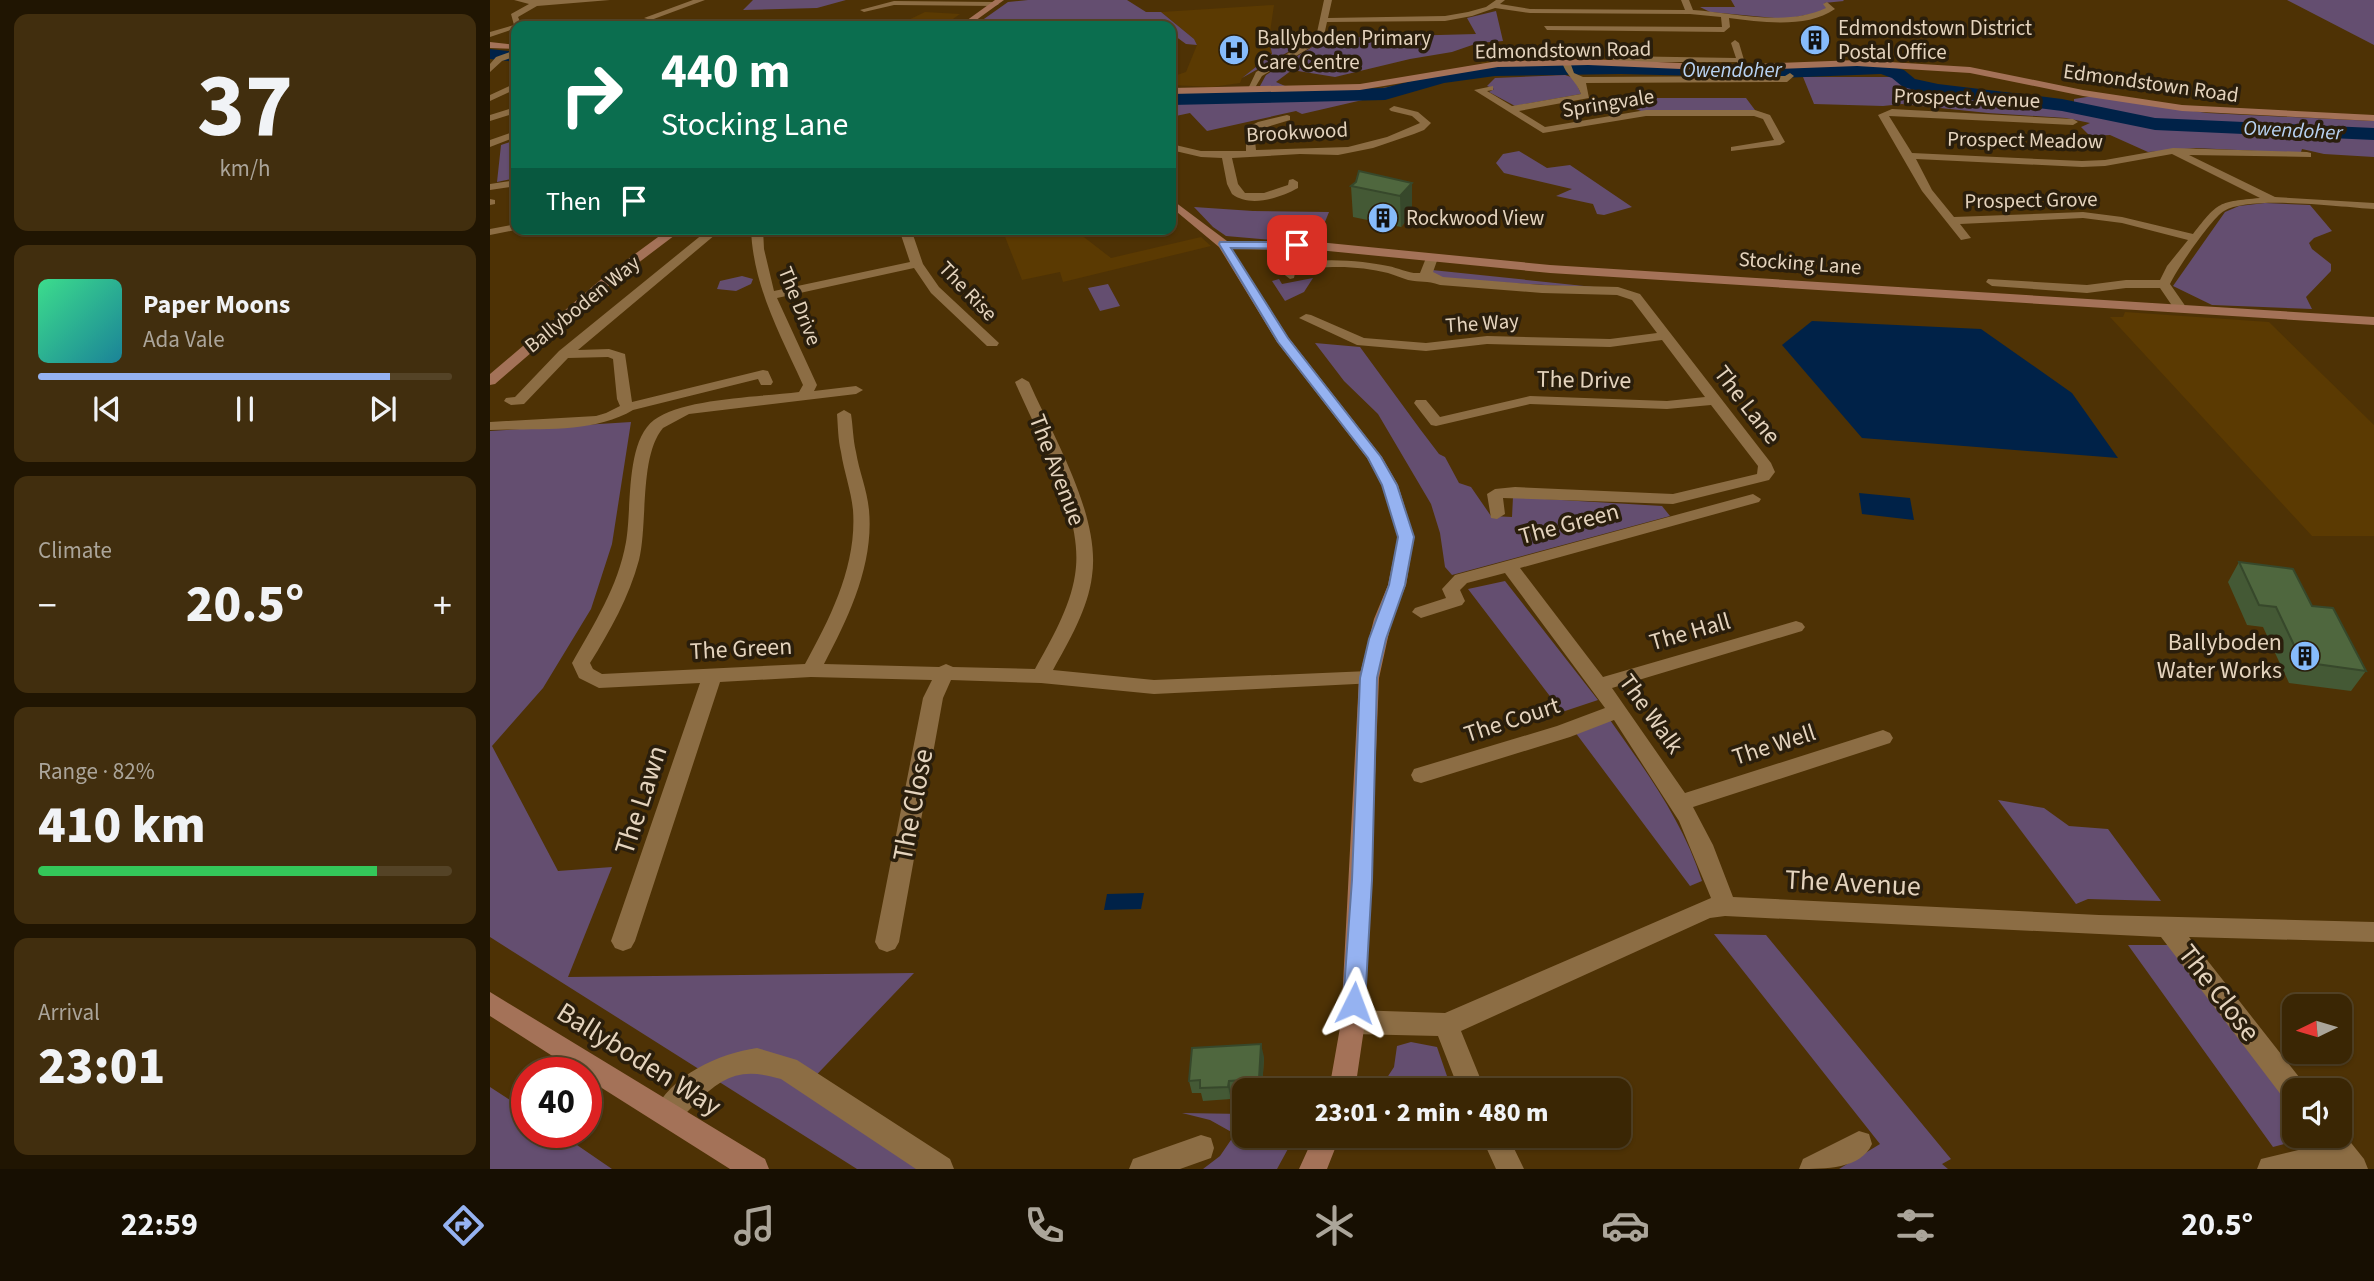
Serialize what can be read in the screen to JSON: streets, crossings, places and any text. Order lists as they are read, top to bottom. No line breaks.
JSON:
{"streets":{"main road":["Edmondstown Road","Stocking Lane","Ballyboden Way"],"street":["Prospect Avenue","Springvale","Brookwood","Prospect Meadow","Prospect Grove","The Rise","The Drive","The Way","The Lane","The Avenue","The Green","The Hall","The Walk","The Court","The Well","The Lawn","The Close"]},"crossings":[["Edmondstown Road","Springvale"],["Prospect Avenue","Prospect Meadow"],["Prospect Avenue","Prospect Grove"],["The Rise","The Drive"],["The Drive","The Lane"],["The Drive","The Green"],["The Way","The Lane"],["The Avenue","The Green"],["The Avenue","The Walk"],["The Avenue","The Close"],["The Green","The Walk"],["The Green","The Lawn"],["The Green","The Close"],["The Hall","The Walk"],["The Walk","The Court"],["The Walk","The Well"]],"water":["Owendoher"],"places":{"building":["Edmondstown District Postal Office","Rockwood View","Ballyboden Water Works"],"hospital":["Ballyboden Primary Care Centre"]},"north":"left","page":{"tile":[["37","km/h"],"Climate",["Range · 82%","410 km"],["Arrival","23:01"]],"turn":["440 m","Stocking Lane"],"then":"Then","song":["Paper Moons","Ada Vale"],"heat":["−","20.5°","+"],"limit":"40","trip":"23:01 · 2 min · 480 m","tabs":["22:59","20.5°"]}}
